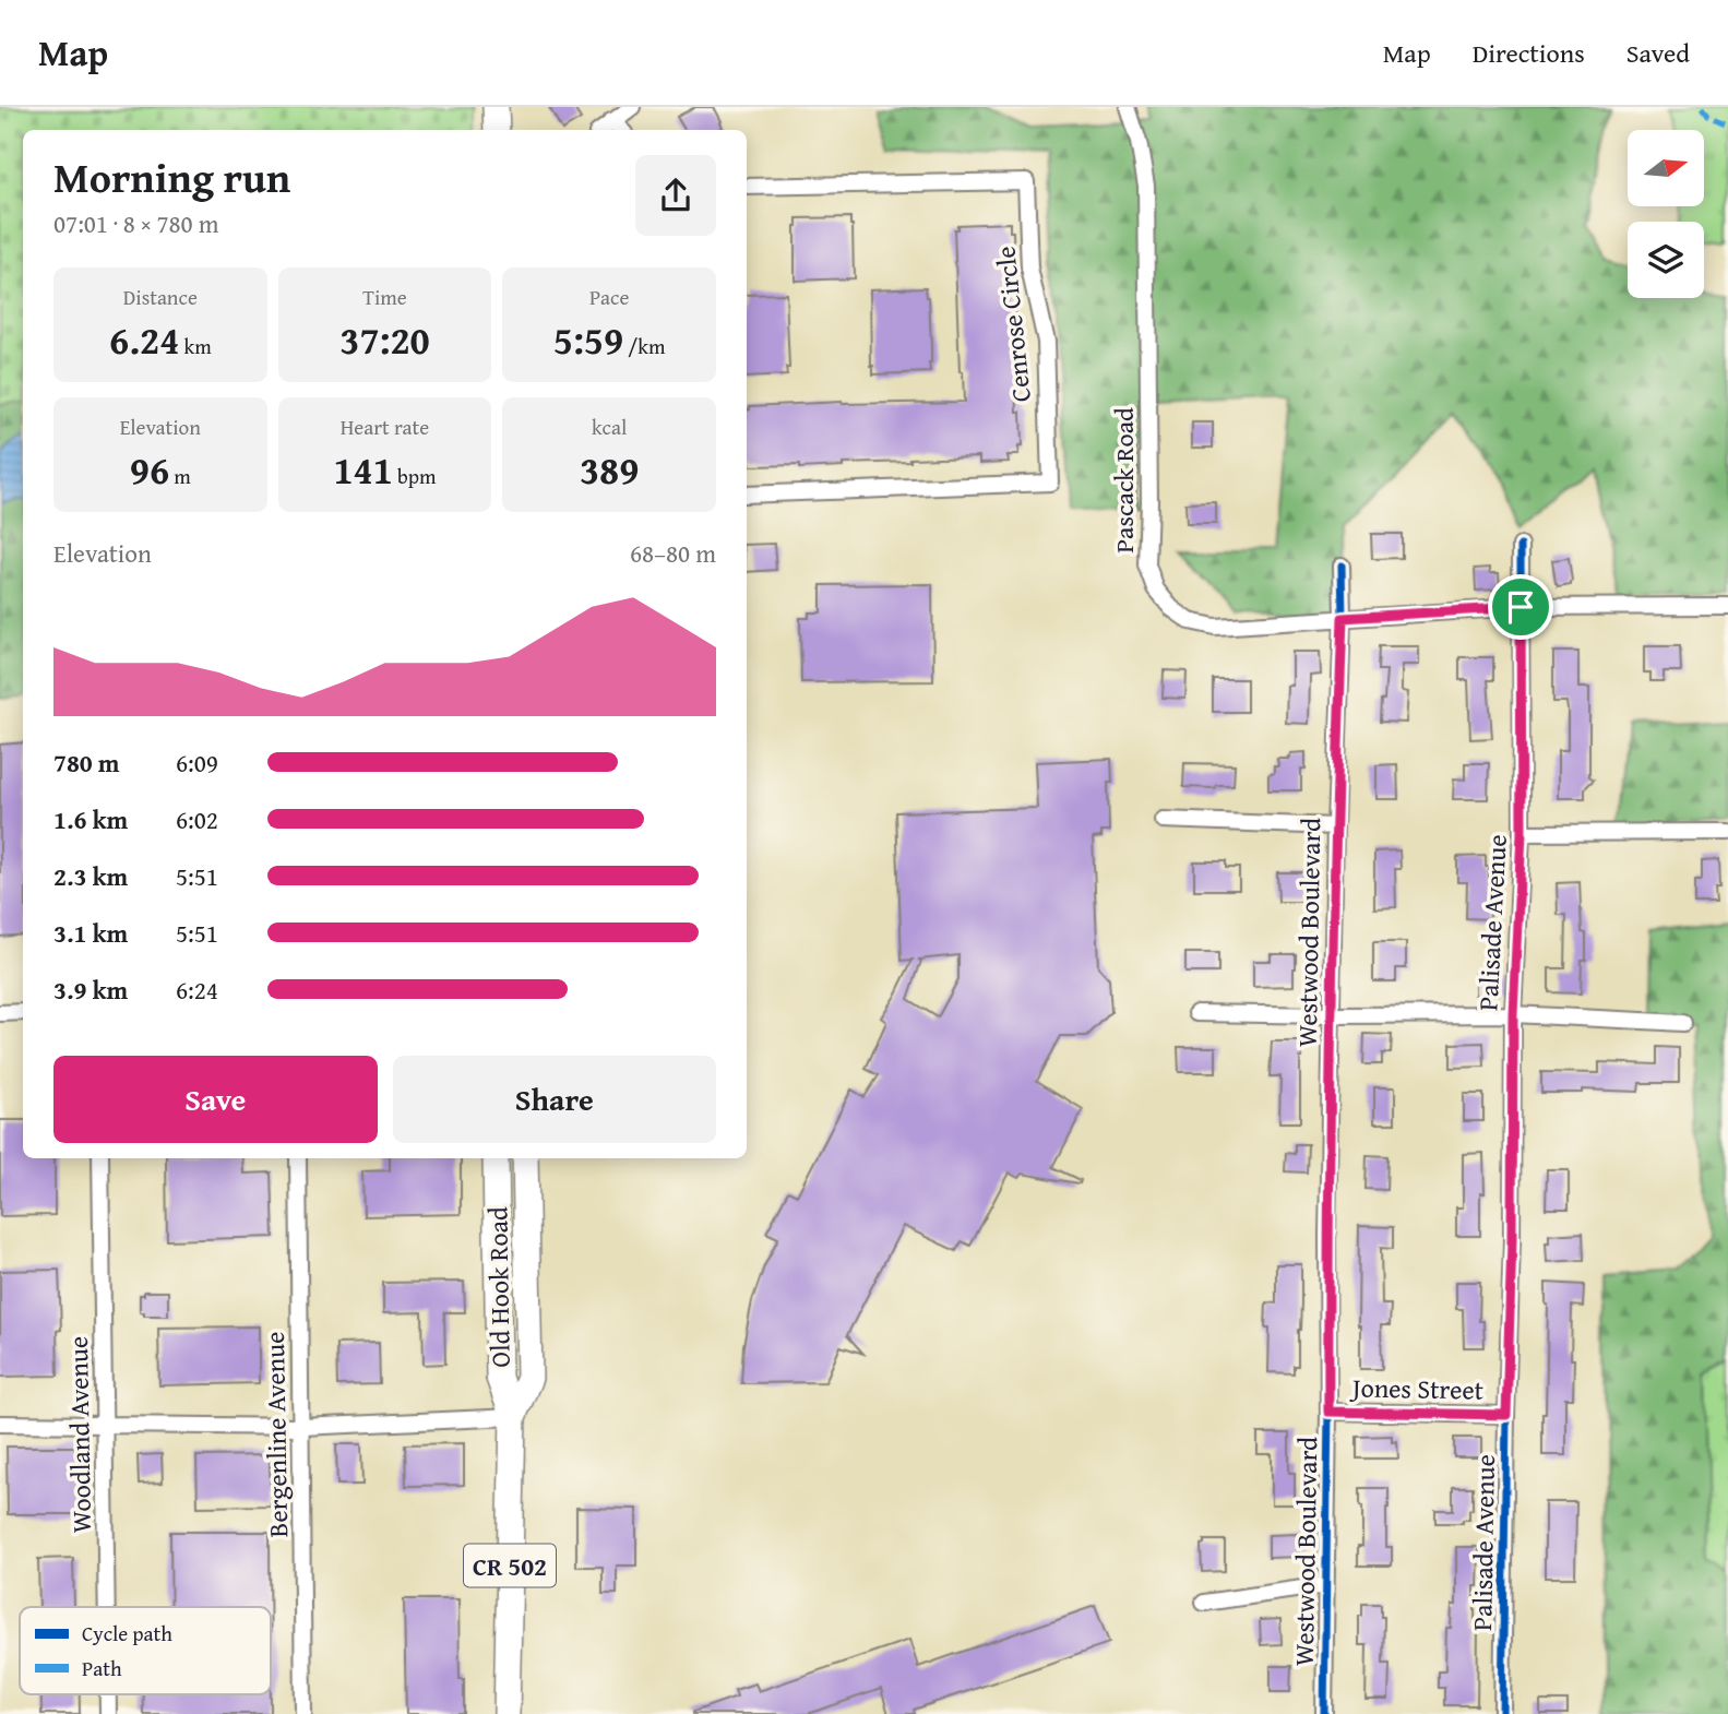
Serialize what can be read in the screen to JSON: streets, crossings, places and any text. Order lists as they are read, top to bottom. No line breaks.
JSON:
{"streets":{"main road":["Old Hook Road","CR 502"],"street":["Cenrose Circle","Pascack Road","Palisade Avenue","Westwood Boulevard","Jones Street","Woodland Avenue","Bergenline Avenue"]},"crossings":[["Pascack Road","Palisade Avenue"],["Pascack Road","Westwood Boulevard"],["Palisade Avenue","Jones Street"],["Westwood Boulevard","Jones Street"]],"legend":["Cycle path","Path"],"north":"right","page":{"header":"Map","nav":["Map","Directions","Saved"],"heading":["Morning run","07:01 · 8 × 780 m"],"stats":[["Distance","6.24 km"],["Time","37:20"],["Pace","5:59 /km"],["Elevation","96 m"],["Heart rate","141 bpm"],["kcal","389"]],"chart":["Elevation","68–80 m"],"list":[{"name":"780 m","note":"6:09"},{"name":"1.6 km","note":"6:02"},{"name":"2.3 km","note":"5:51"},{"name":"3.1 km","note":"5:51"},{"name":"3.9 km","note":"6:24"}],"buttons":["Save","Share"]}}
